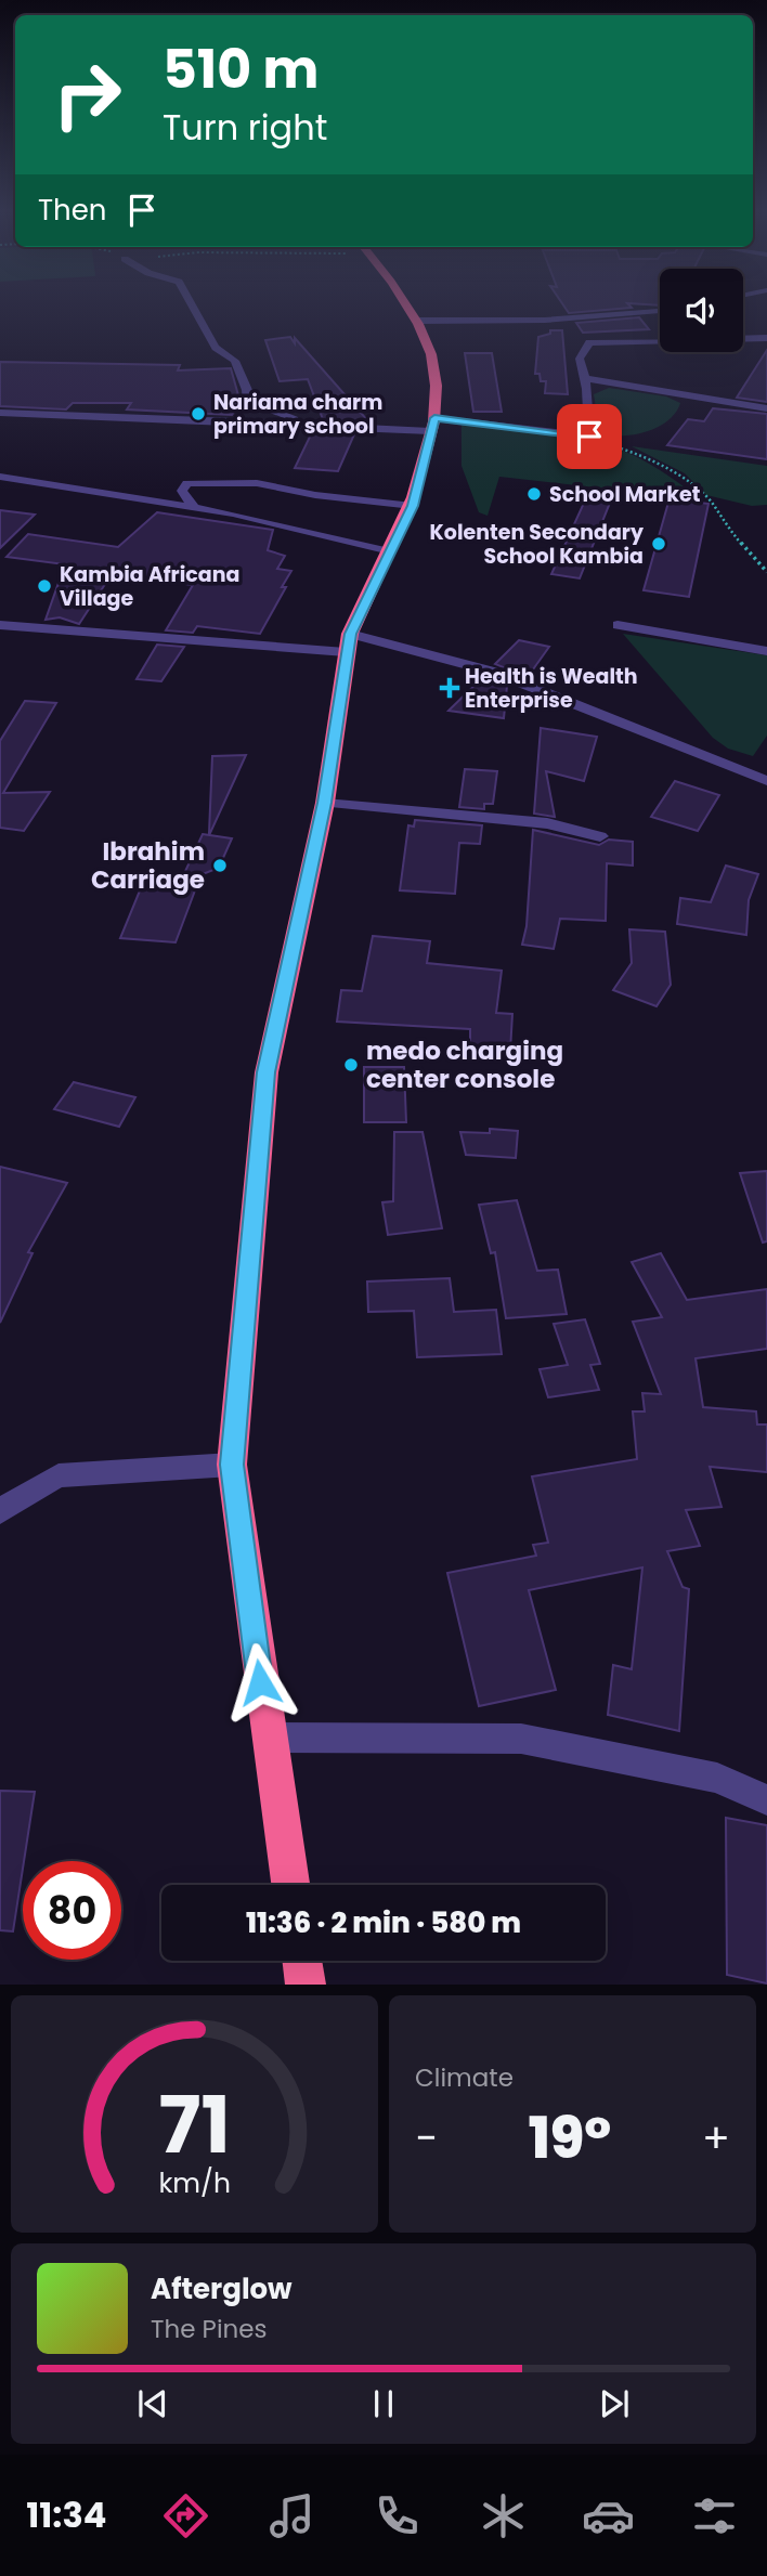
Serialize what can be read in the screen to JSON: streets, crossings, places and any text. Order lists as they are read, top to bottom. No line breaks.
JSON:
{"places":{"other":["Nariama charm primary school","School Market","Kolenten Secondary School Kambia","Kambia Africana Village","Ibrahim Carriage","medo charging center console"],"health":["Health is Wealth Enterprise"]},"page":{"turn":["510 m","Turn right"],"then":"Then","limit":"80","trip":"11:36 · 2 min · 580 m","tile":"Climate","heat":["−","19°","+"],"song":["Afterglow","The Pines"],"tabs":"11:34","gauge":["71","km/h"]}}
